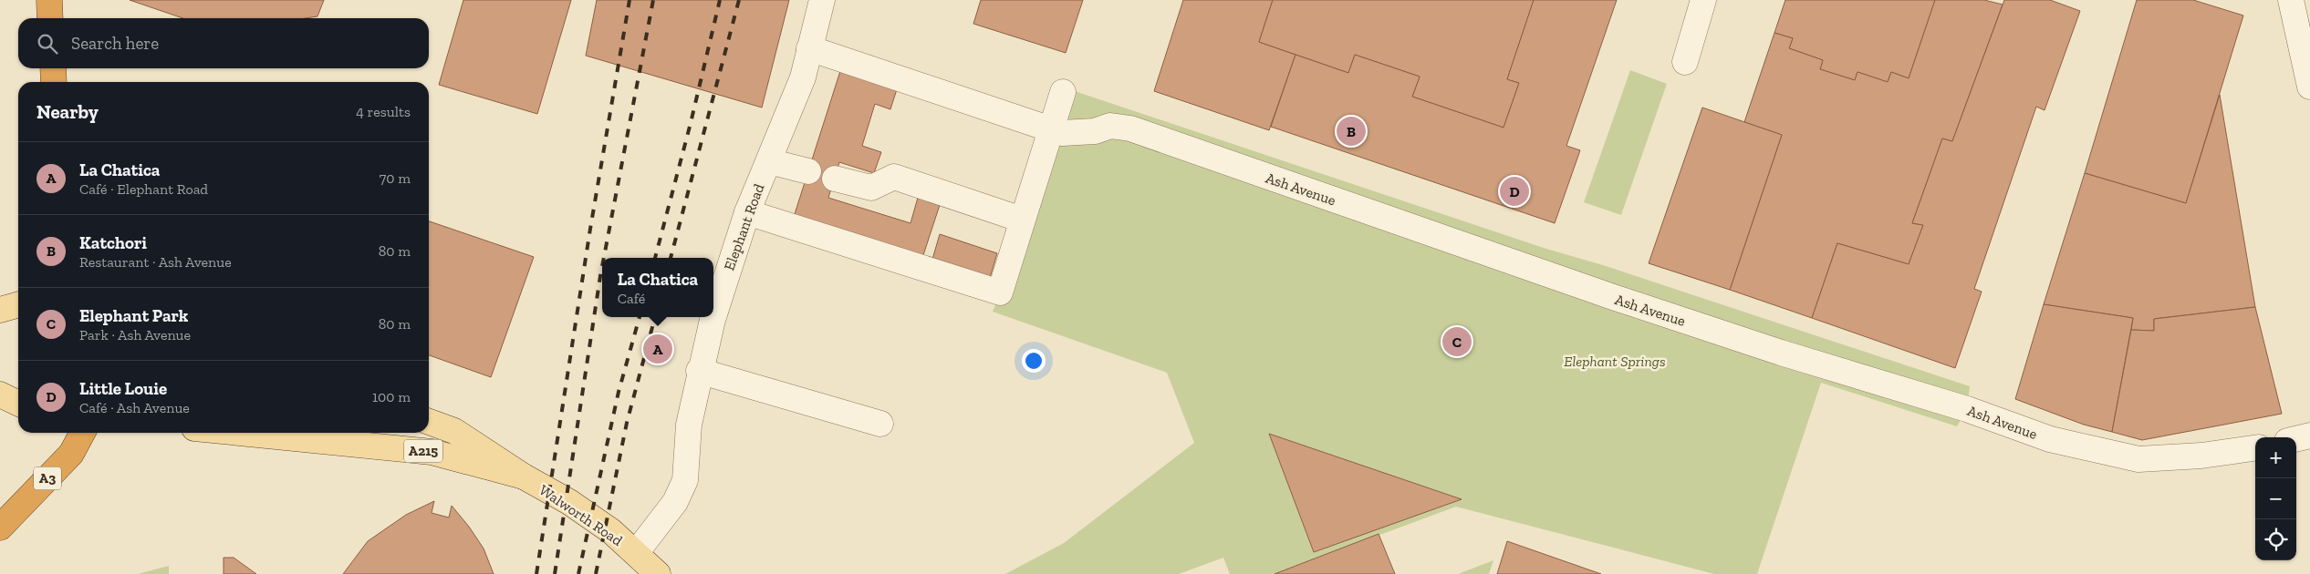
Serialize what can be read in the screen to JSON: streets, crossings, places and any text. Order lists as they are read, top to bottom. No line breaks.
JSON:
{"streets":{"highway":["A3"],"main road":["A215","Walworth Road"],"street":["Ash Avenue","Elephant Road"]},"crossings":[["Ash Avenue","Elephant Road"],["Elephant Road","Walworth Road"]],"parks":["Elephant Springs"],"page":{"search":"Search here","heading":["Nearby","4 results"],"pins":["B","D","C","A"],"list":[{"mark":"A","name":"La Chatica","note":"Café · Elephant Road","value":"70 m"},{"mark":"B","name":"Katchori","note":"Restaurant · Ash Avenue","value":"80 m"},{"mark":"C","name":"Elephant Park","note":"Park · Ash Avenue","value":"80 m"},{"mark":"D","name":"Little Louie","note":"Café · Ash Avenue","value":"100 m"}],"popup":["La Chatica","Café"],"map_buttons":["+","−"]}}
